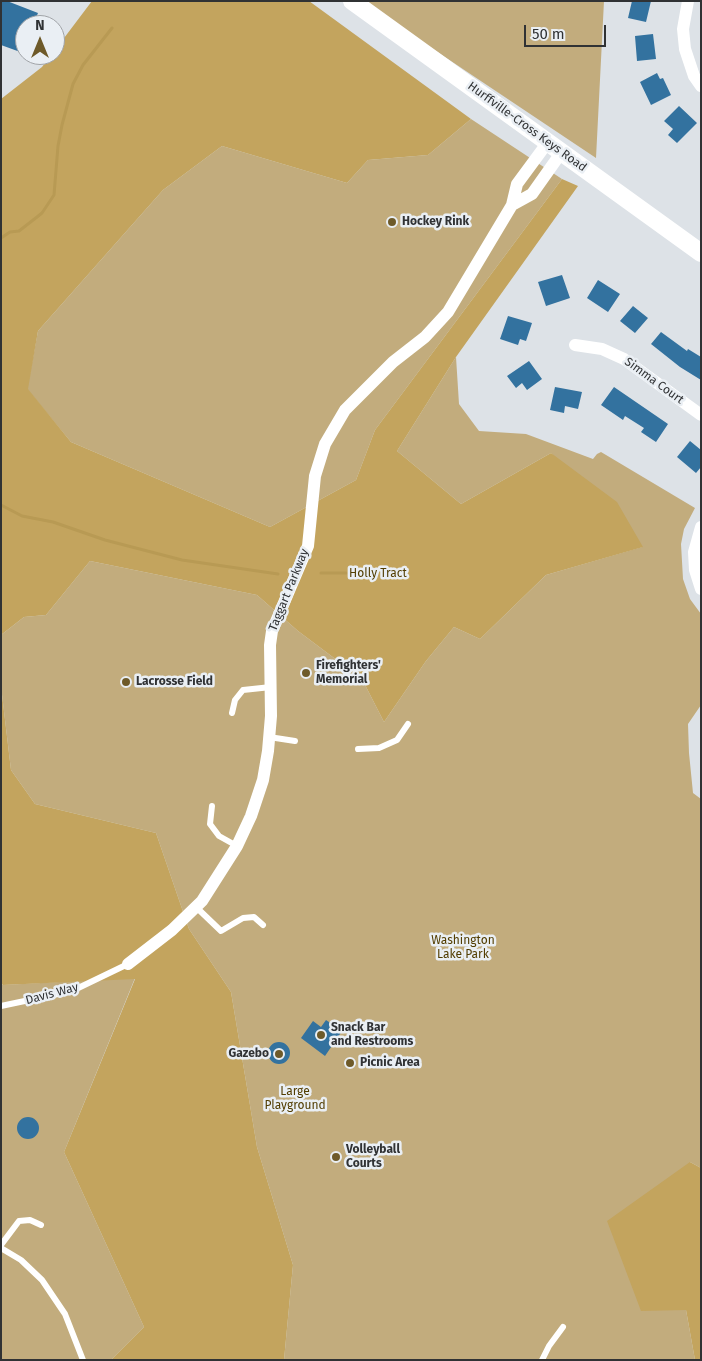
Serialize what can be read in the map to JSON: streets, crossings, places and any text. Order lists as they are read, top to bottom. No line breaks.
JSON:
{"streets":{"main road":["Hurffville-Cross Keys Road"],"street":["Simma Court","Taggart Parkway"],"lane":["Davis Way"]},"crossings":[["Hurffville-Cross Keys Road","Taggart Parkway"],["Taggart Parkway","Davis Way"]],"parks":["Holly Tract","Washington Lake Park","Large Playground"],"places":["Hockey Rink","Firefighters' Memorial","Lacrosse Field","Snack Bar and Restrooms","Gazebo","Picnic Area","Volleyball Courts"],"scale_bar":"50 m","north":"top"}
